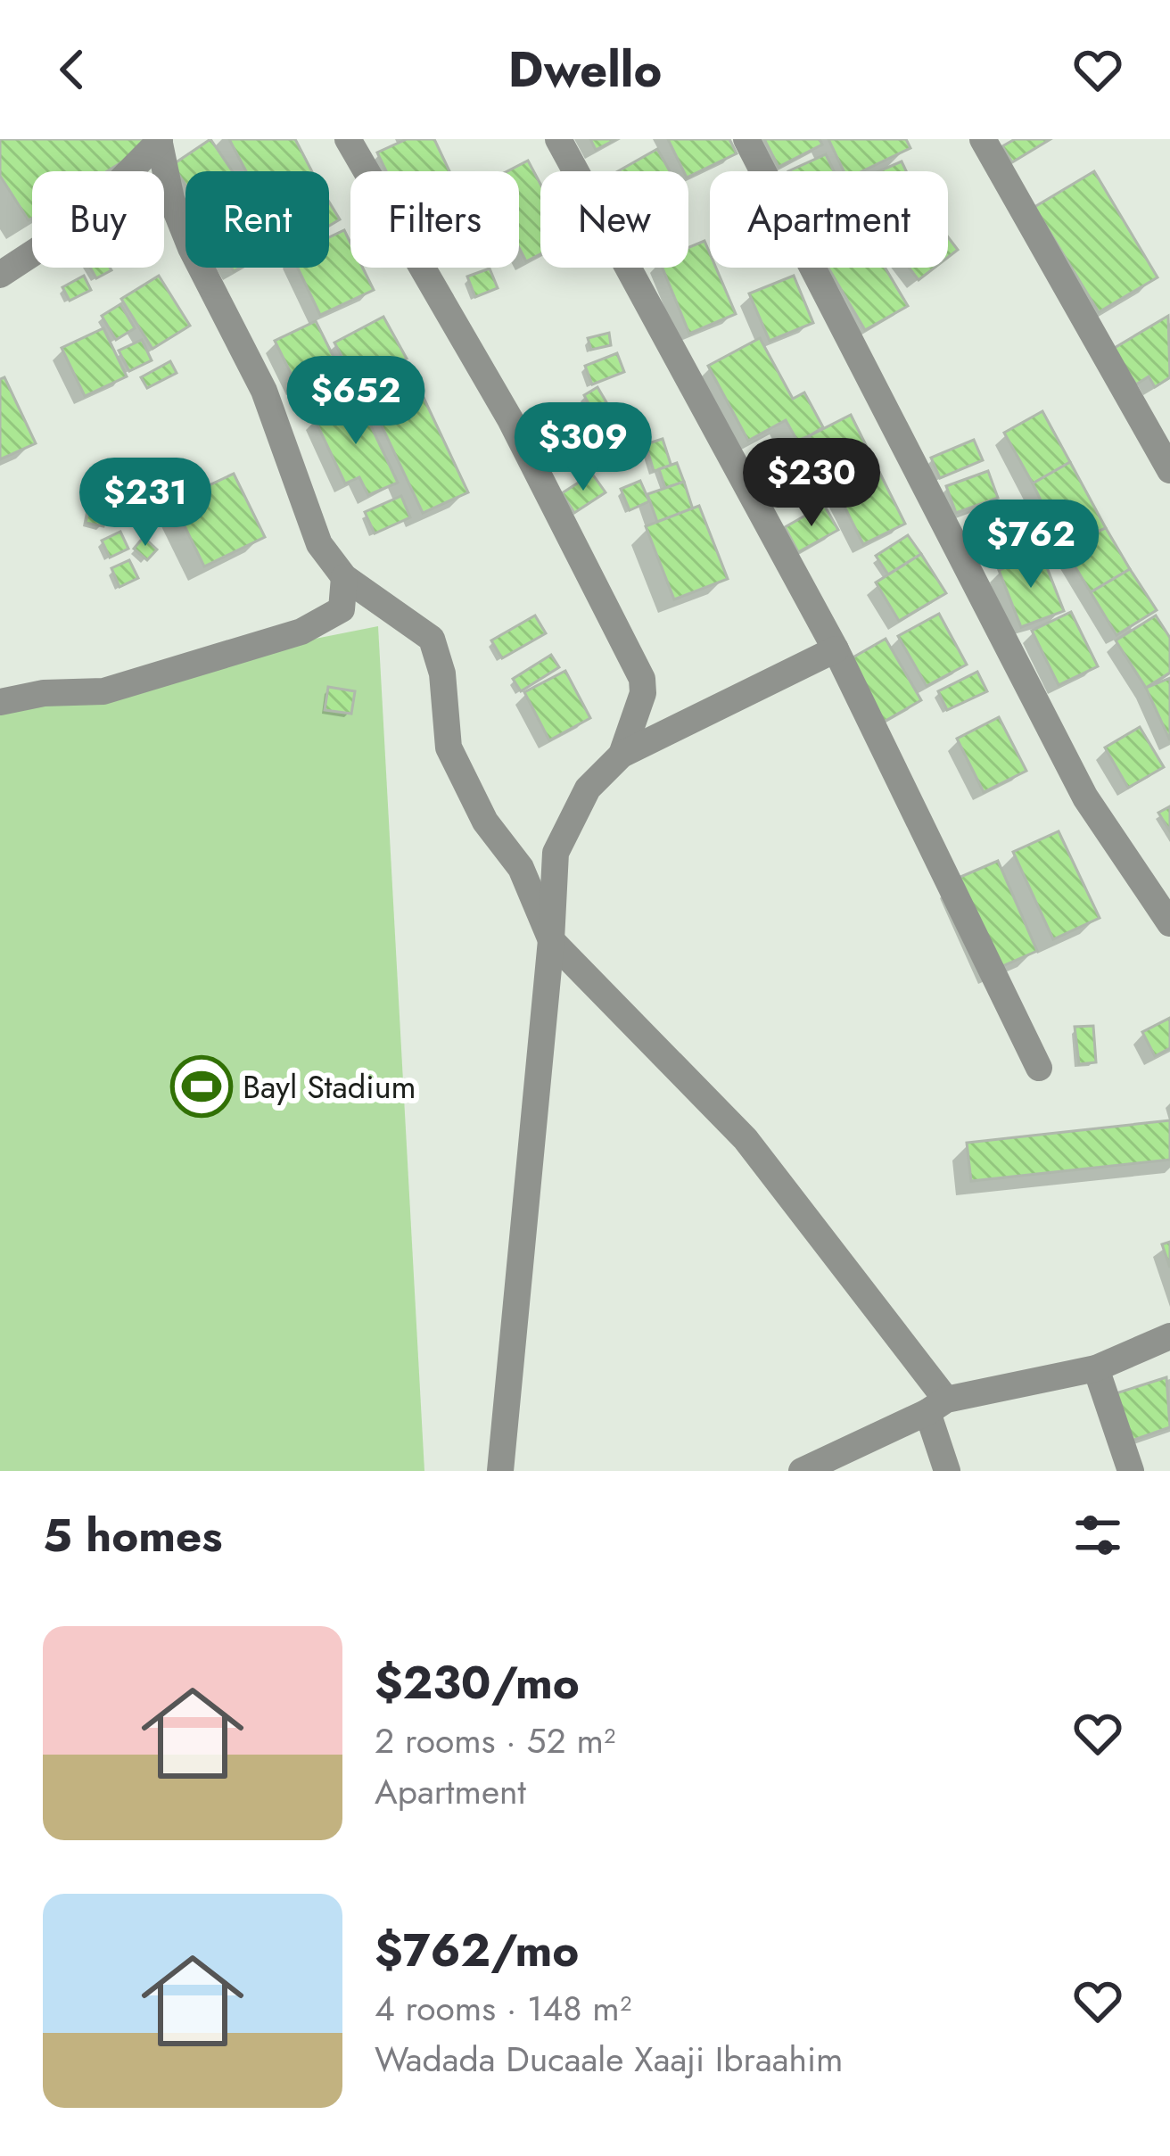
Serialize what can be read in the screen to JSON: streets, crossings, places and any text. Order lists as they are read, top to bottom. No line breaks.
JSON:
{"places":{"sports":["Bayl Stadium"]},"page":{"header":"Dwello","chip":["Buy","Rent","Filters","New","Apartment"],"price":["$652","$309","$230","$231","$762"],"heading":"5 homes","list":[{"name":"$230/mo","note":"2 rooms · 52 m² · Apartment"},{"name":"$762/mo","note":"4 rooms · 148 m² · Wadada Ducaale Xaaji Ibraahim"}]}}
